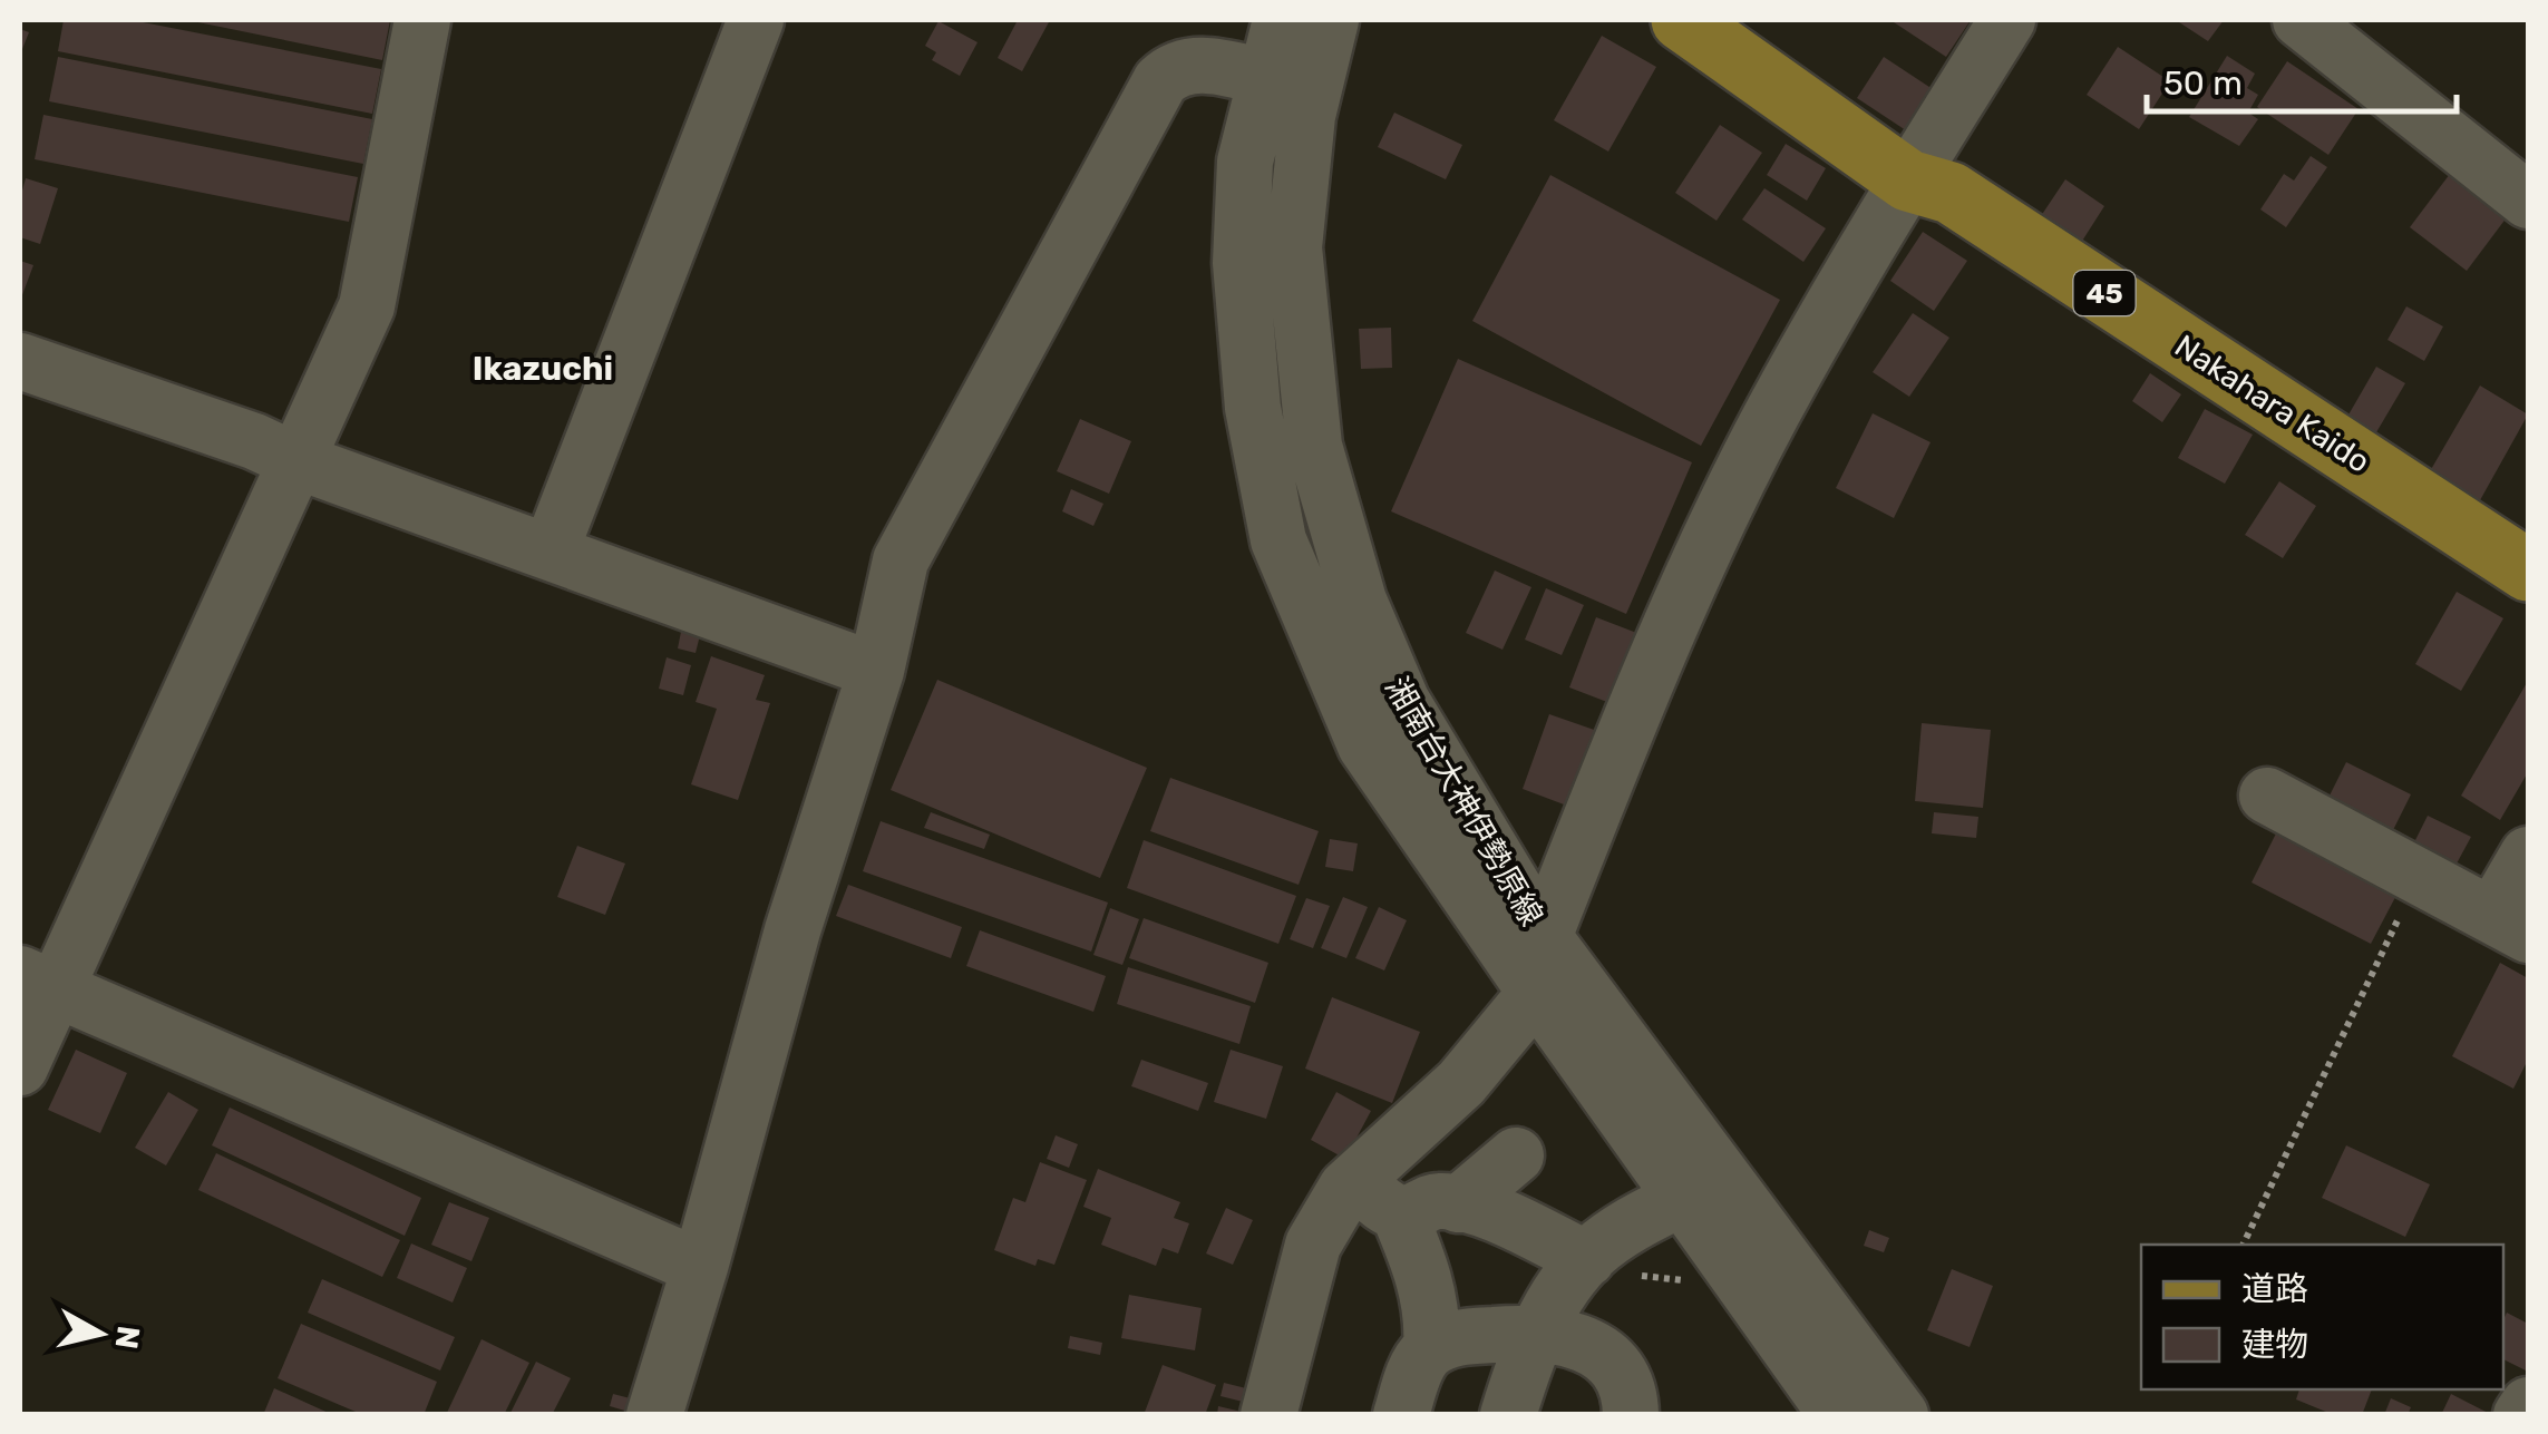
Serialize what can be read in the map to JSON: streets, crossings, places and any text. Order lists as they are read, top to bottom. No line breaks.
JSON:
{"streets":{"main road":["45","Nakahara Kaido"],"street":["湘南台大神伊勢原線"]},"districts":["Ikazuchi"],"legend":["道路","建物"],"scale_bar":"50 m","north":"right"}
